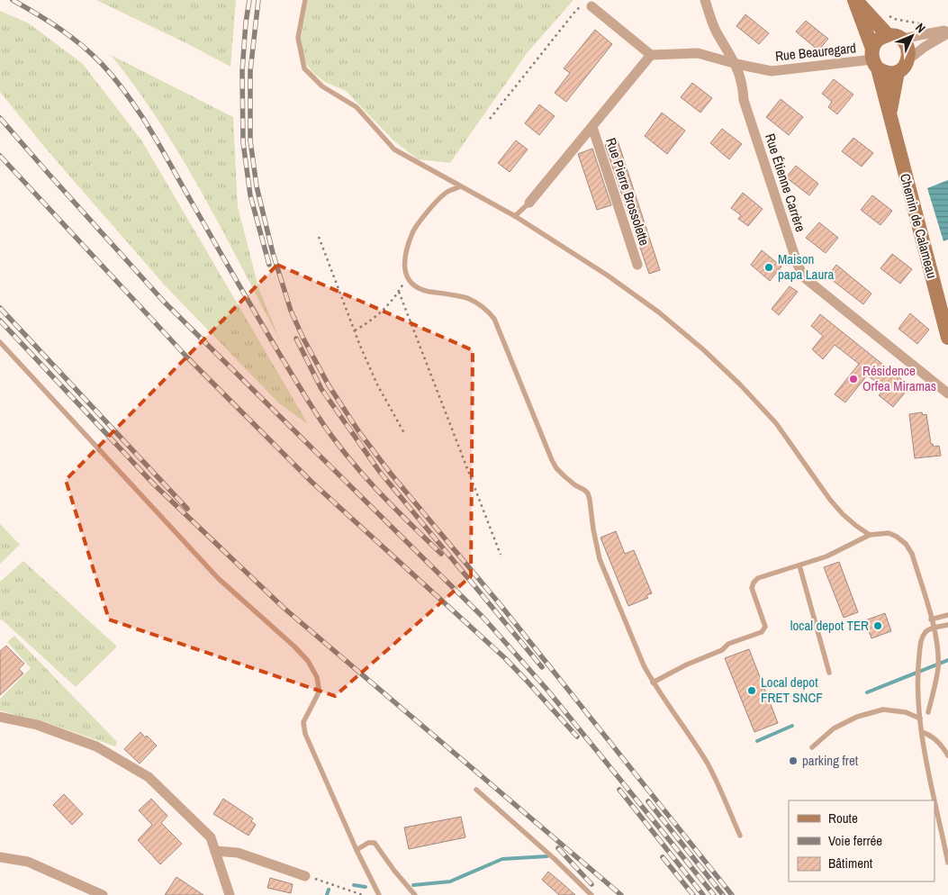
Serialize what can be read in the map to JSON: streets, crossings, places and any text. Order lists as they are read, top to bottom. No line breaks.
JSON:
{"streets":{"main road":["Chemin de Calameau"],"street":["Rue Beauregard","Rue Étienne Carrère","Rue Pierre Brossolette"]},"crossings":[["Rue Beauregard","Rue Étienne Carrère"],["Rue Beauregard","Chemin de Calameau"]],"places":["Maison papa Laura","Résidence Orfea Miramas","local depot TER","Local depot FRET SNCF","parking fret"],"legend":["Route","Voie ferrée","Bâtiment"],"north":"top right"}
